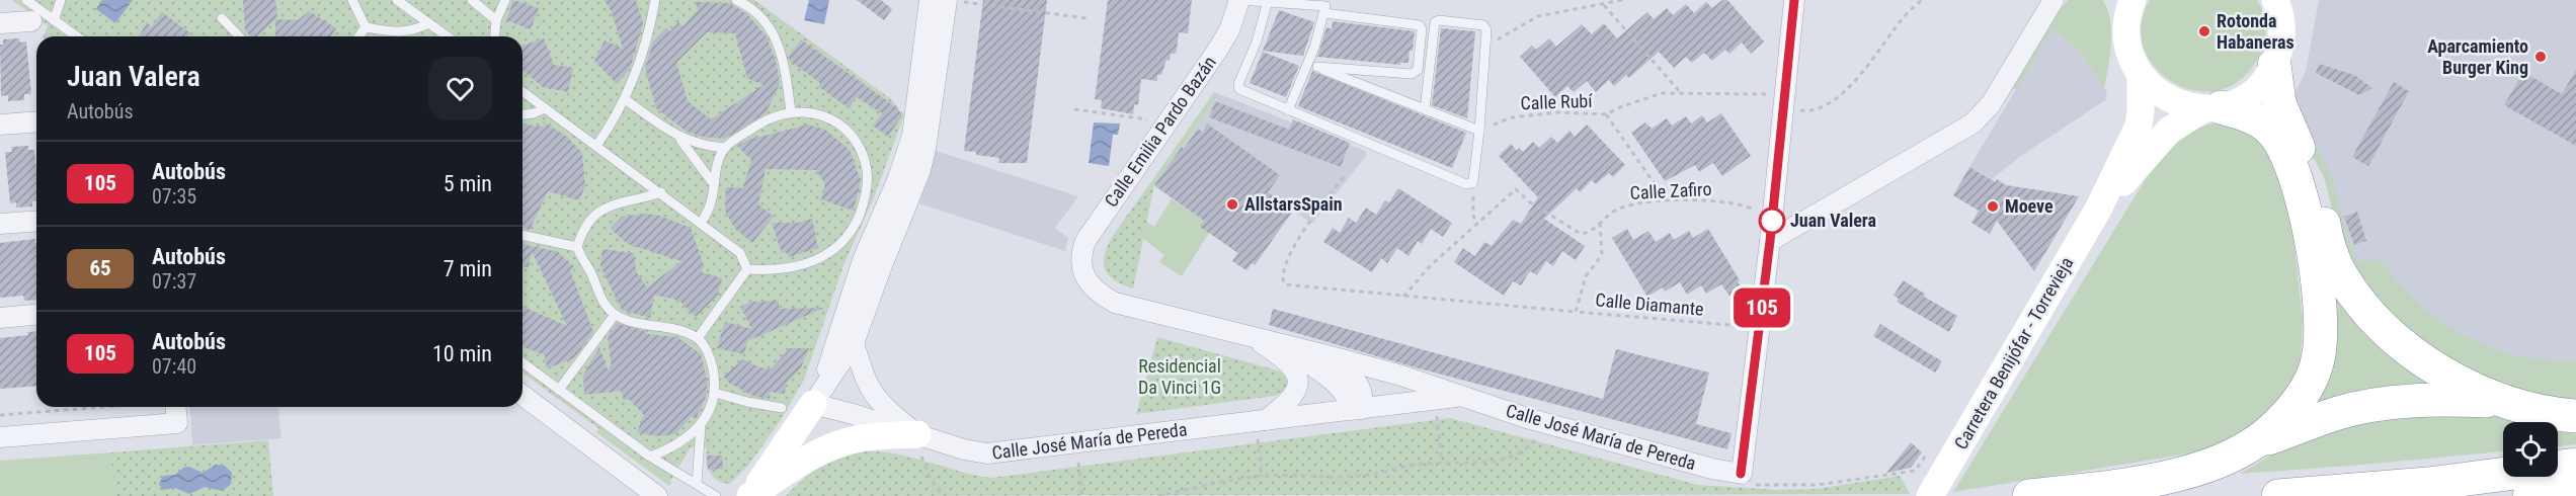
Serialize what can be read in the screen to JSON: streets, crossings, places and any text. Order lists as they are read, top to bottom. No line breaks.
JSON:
{"streets":{"main road":["Carretera Benijófar - Torrevieja"],"street":["Calle Emilia Pardo Bazán","Calle José María de Pereda"],"path":["Calle Rubí","Calle Zafiro","Calle Diamante"]},"crossings":[["Calle Emilia Pardo Bazán","Calle José María de Pereda"],["Calle Zafiro","Calle Diamante"]],"parks":["Residencial Da Vinci 1G"],"places":["Rotonda Habaneras","Aparcamiento Burger King","AllstarsSpain","Moeve","Juan Valera"],"lines":["bus line 105"],"page":{"on_map":"105","heading":["Juan Valera","Autobús"],"list":[{"mark":"105","name":"Autobús","note":"07:35","value":"5 min"},{"mark":"65","name":"Autobús","note":"07:37","value":"7 min"},{"mark":"105","name":"Autobús","note":"07:40","value":"10 min"}]}}
